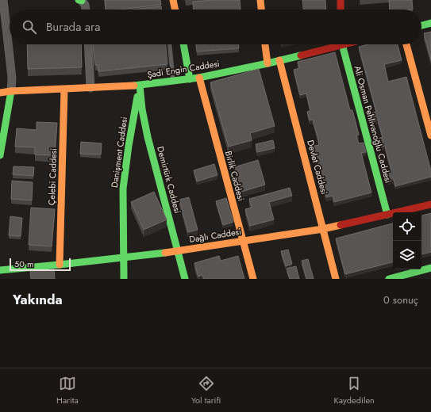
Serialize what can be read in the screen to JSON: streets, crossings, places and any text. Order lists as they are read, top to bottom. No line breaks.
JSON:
{"streets":{"street":["Şadi Engin Caddesi","Ali Osman Pehlivanoğlu Caddesi","Danişment Caddesi","Devlet Caddesi","Birlik Caddesi","Çelebi Caddesi","Demirtürk Caddesi","Dağlı Caddesi"]},"crossings":[["Şadi Engin Caddesi","Danişment Caddesi"],["Şadi Engin Caddesi","Devlet Caddesi"],["Şadi Engin Caddesi","Birlik Caddesi"],["Şadi Engin Caddesi","Çelebi Caddesi"],["Şadi Engin Caddesi","Demirtürk Caddesi"],["Ali Osman Pehlivanoğlu Caddesi","Dağlı Caddesi"],["Danişment Caddesi","Demirtürk Caddesi"],["Danişment Caddesi","Dağlı Caddesi"],["Devlet Caddesi","Dağlı Caddesi"],["Birlik Caddesi","Dağlı Caddesi"],["Çelebi Caddesi","Dağlı Caddesi"],["Demirtürk Caddesi","Dağlı Caddesi"]],"scale_bar":"50 m","page":{"search":"Burada ara","scale":"50 m","heading":["Yakında","0 sonuç"],"nav":["Harita","Yol tarifi","Kaydedilen"]}}
